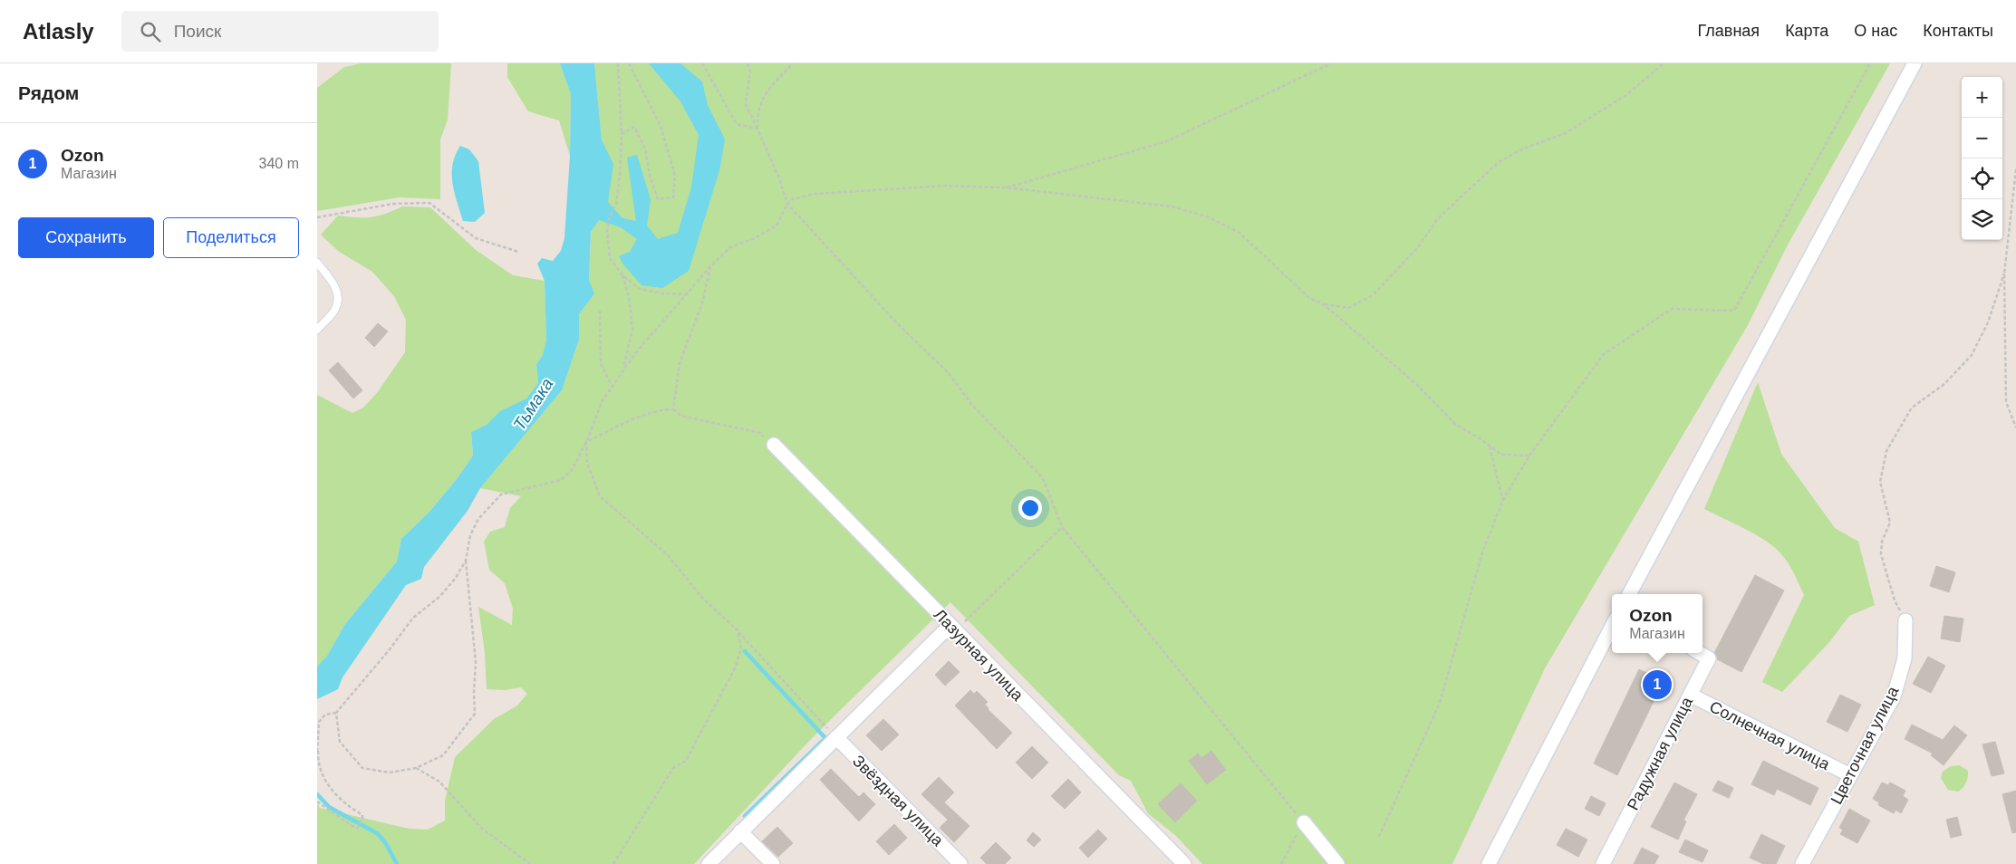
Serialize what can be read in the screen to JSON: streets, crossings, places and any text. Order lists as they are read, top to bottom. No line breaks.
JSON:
{"streets":{"street":["Лазурная улица","Солнечная улица","Цветочная улица","Радужная улица","Звёздная улица"]},"crossings":[["Солнечная улица","Цветочная улица"],["Солнечная улица","Радужная улица"]],"water":["Тьмака"],"page":{"header":"Atlasly","search":"Поиск","nav":["Главная","Карта","О нас","Контакты"],"heading":"Рядом","map_buttons":["+","−"],"list":[{"mark":"1","name":"Ozon","note":"Магазин","value":"340 m"}],"buttons":["Сохранить","Поделиться"],"popup":["Ozon","Магазин"],"pins":"1"}}
